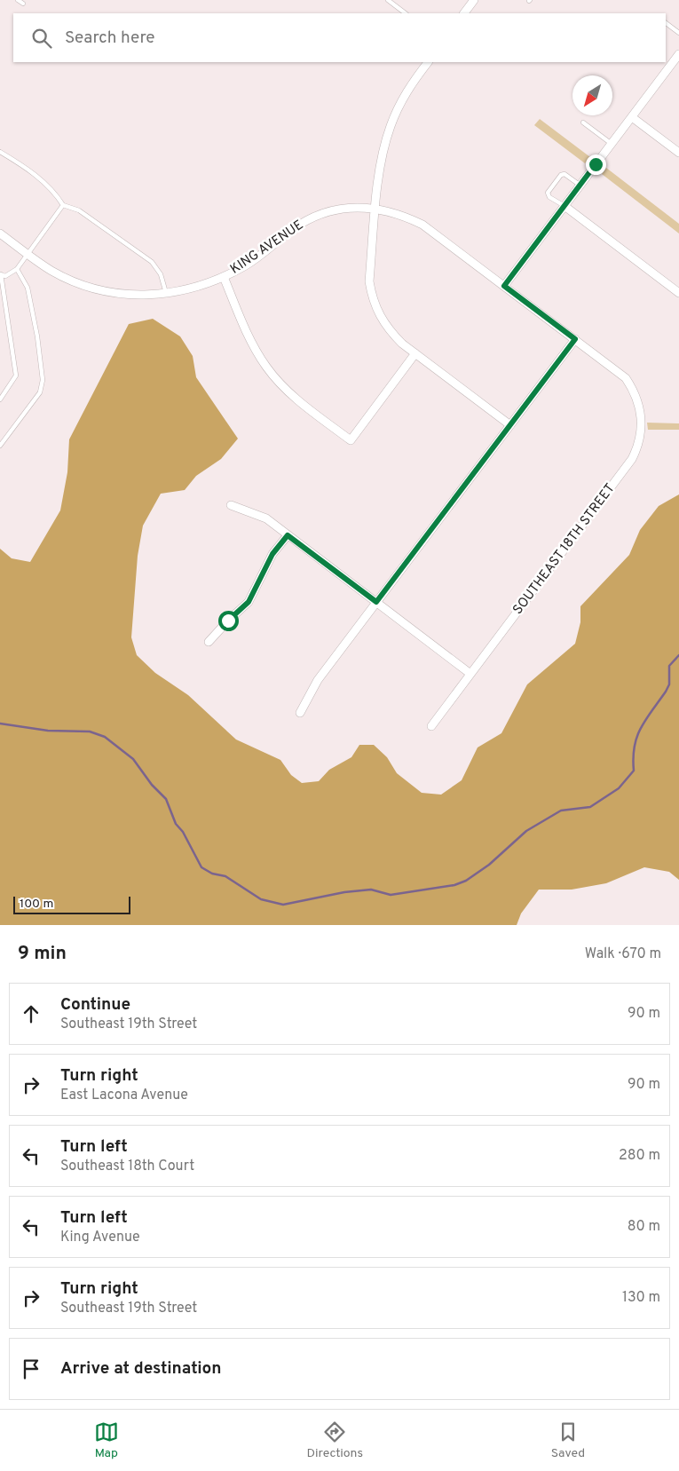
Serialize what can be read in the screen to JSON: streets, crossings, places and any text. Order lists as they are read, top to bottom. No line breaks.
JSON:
{"streets":{"street":["KING AVENUE","SOUTHEAST 18TH STREET"]},"crossings":[["KING AVENUE","SOUTHEAST 18TH STREET"]],"scale_bar":"100 m","north":"bottom left","page":{"search":"Search here","scale":"100 m","heading":["9 min","Walk · 670 m"],"list":[["Continue","Southeast 19th Street","90 m"],["Turn right","East Lacona Avenue","90 m"],["Turn left","Southeast 18th Court","280 m"],["Turn left","King Avenue","80 m"],["Turn right","Southeast 19th Street","130 m"],"Arrive at destination"],"nav":["Map","Directions","Saved"]}}
